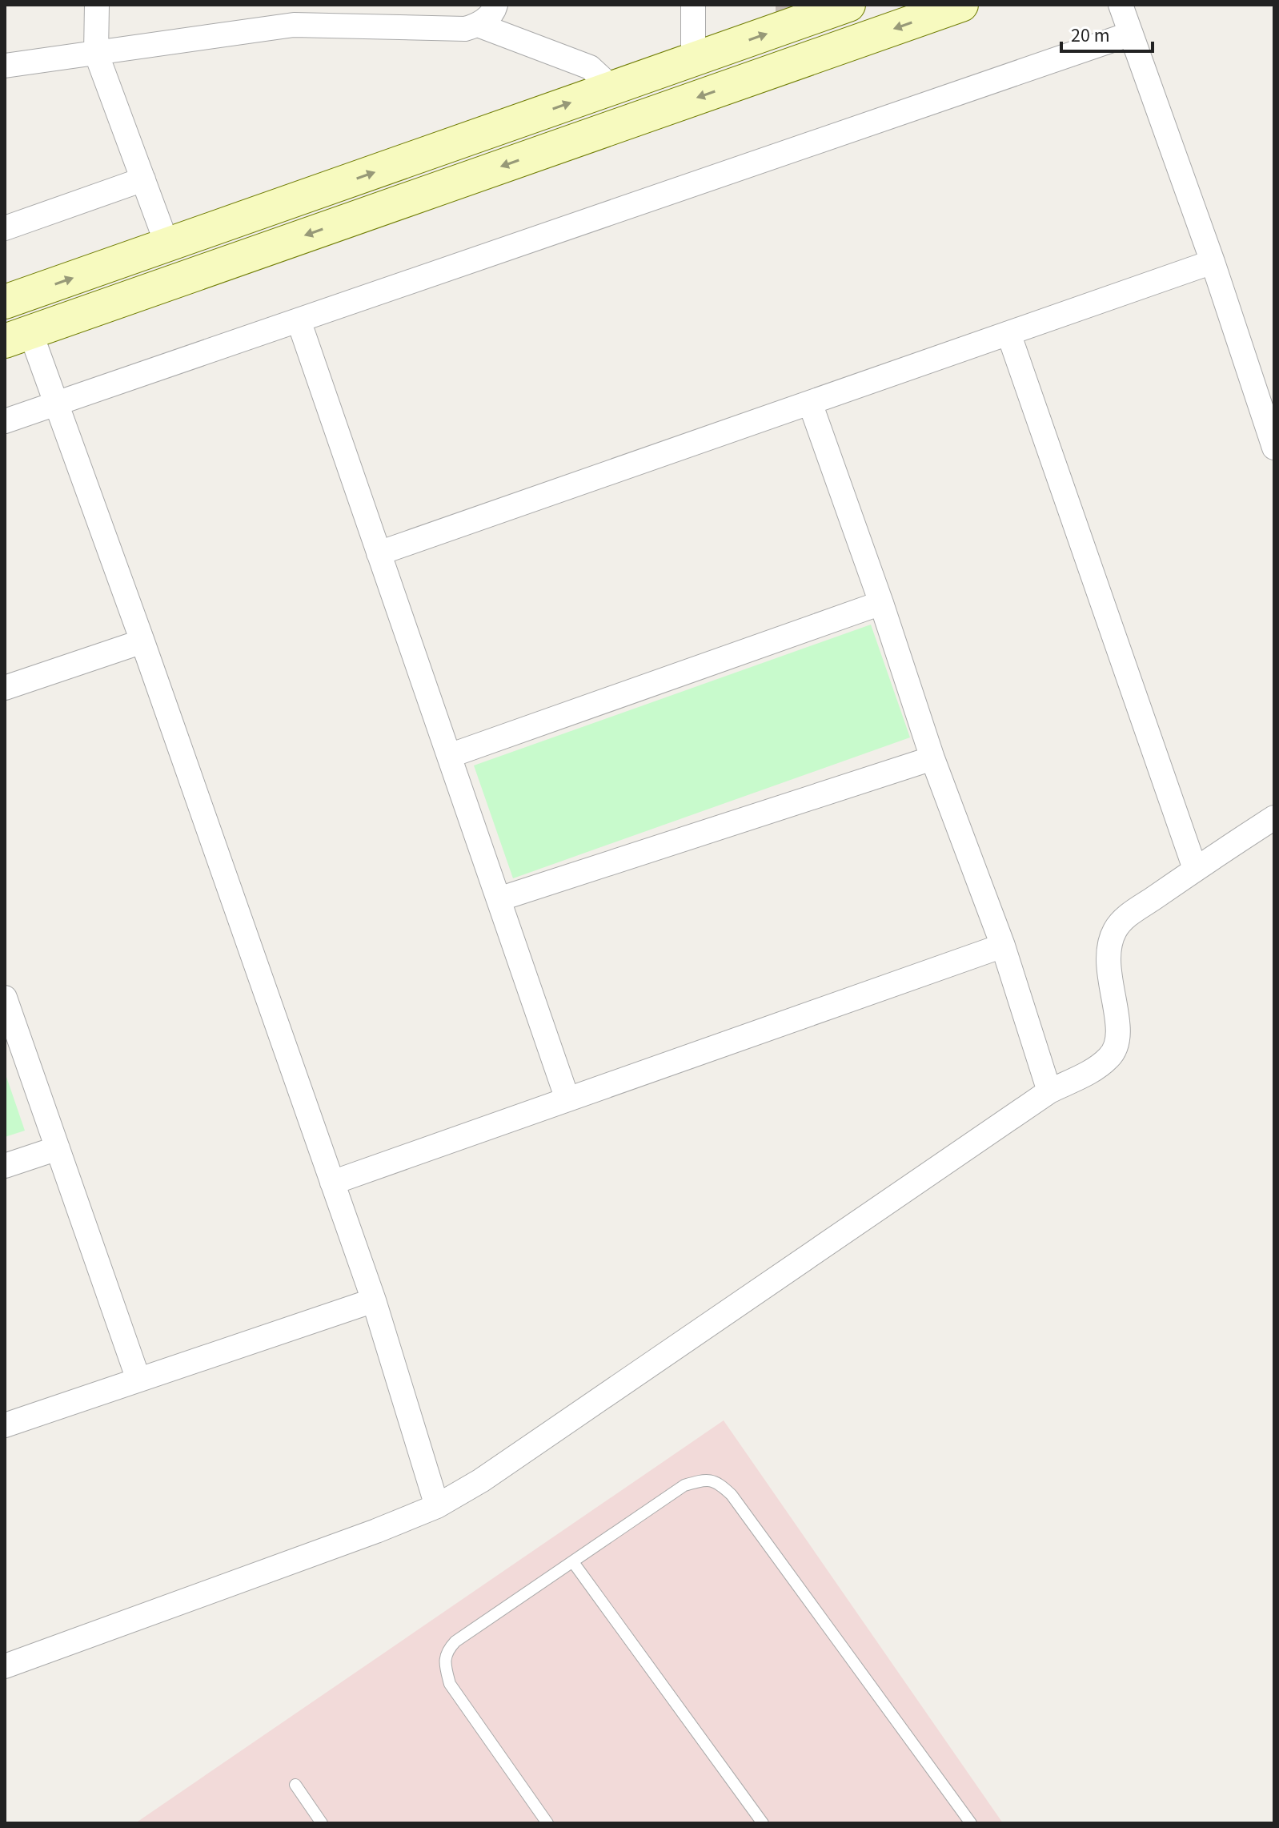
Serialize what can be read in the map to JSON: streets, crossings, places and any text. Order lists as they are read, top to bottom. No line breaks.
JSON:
{"scale_bar":"20 m"}
